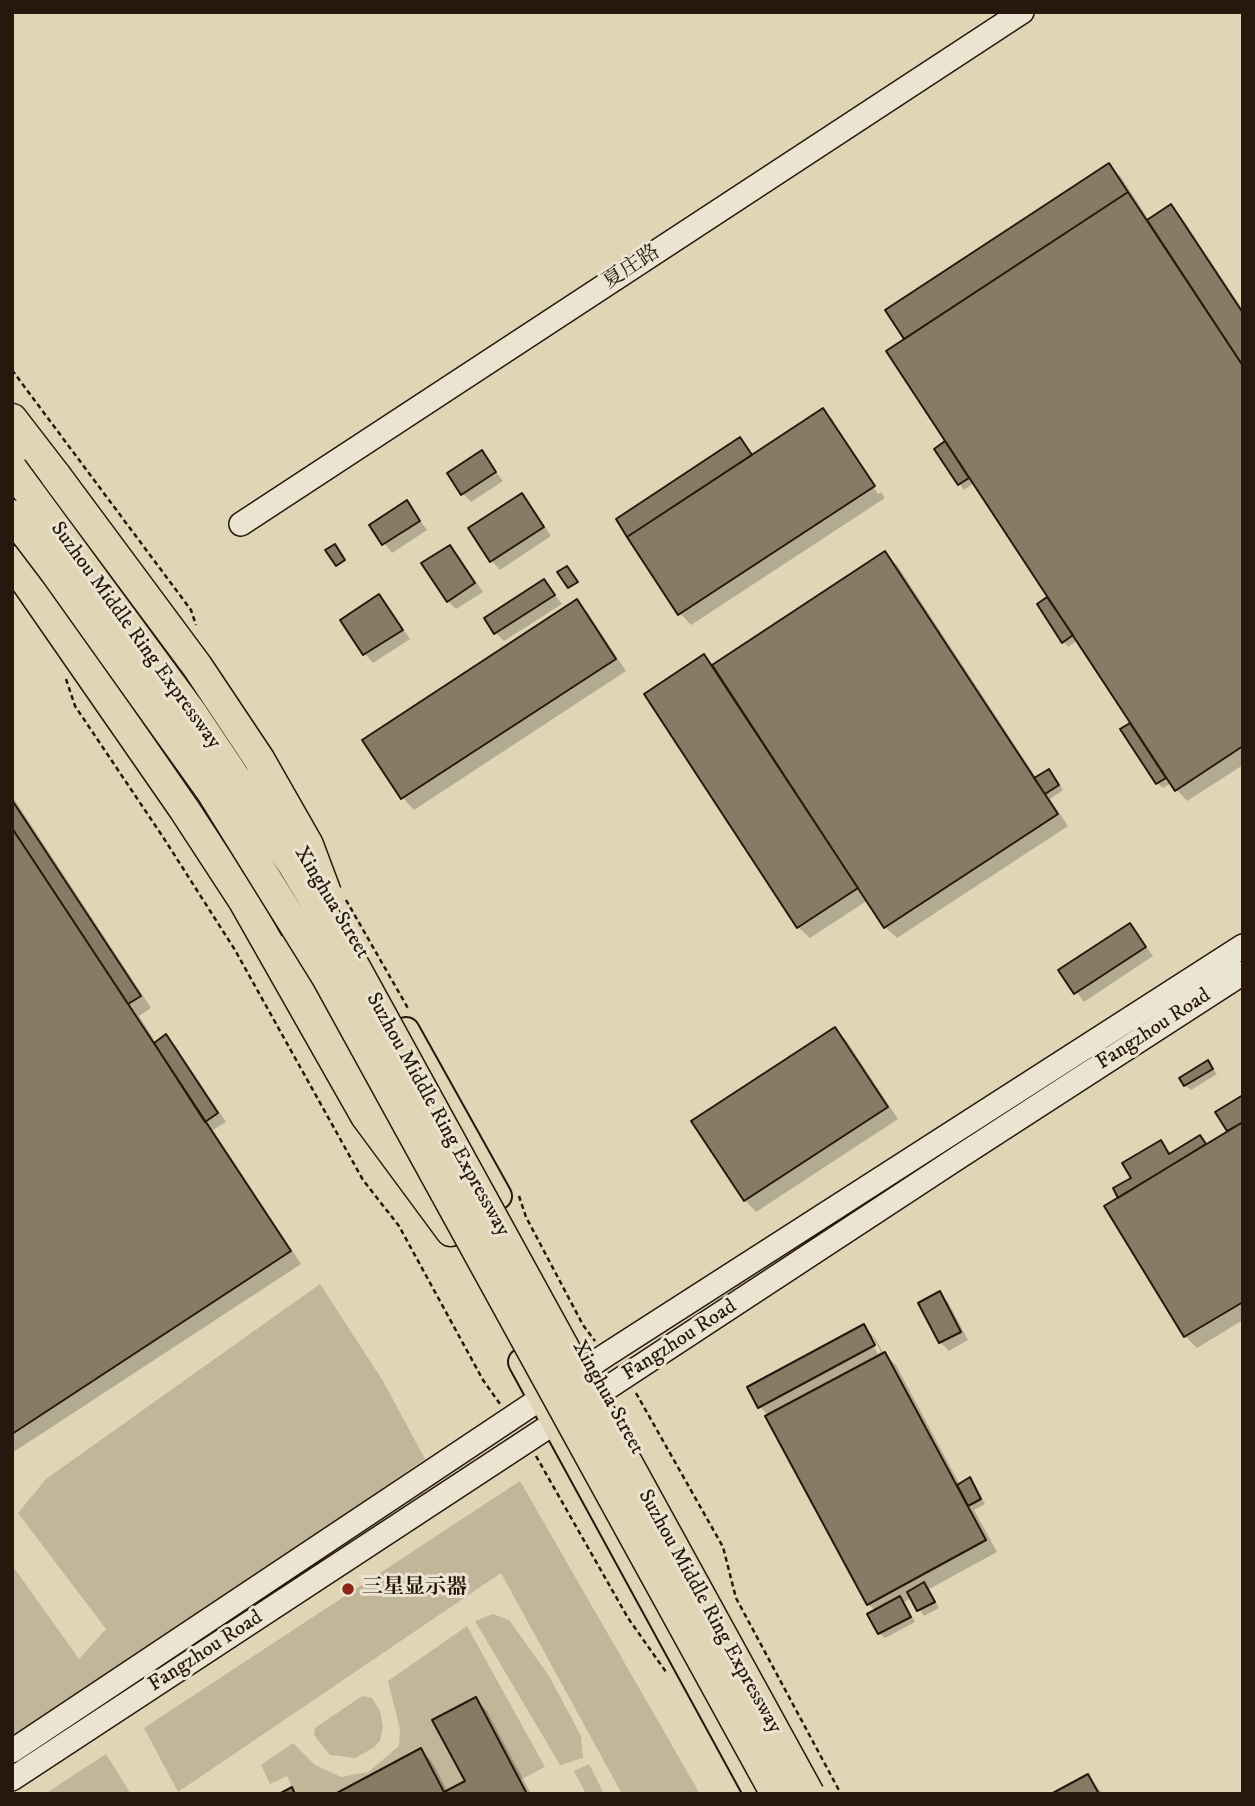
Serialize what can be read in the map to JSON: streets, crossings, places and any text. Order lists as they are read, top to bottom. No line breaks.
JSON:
{"streets":{"highway":["Suzhou Middle Ring Expressway"],"main road":["夏庄路","Xinghua Street","Fangzhou Road"]},"crossings":[["Xinghua Street","Fangzhou Road"]],"places":["三星显示器"]}
